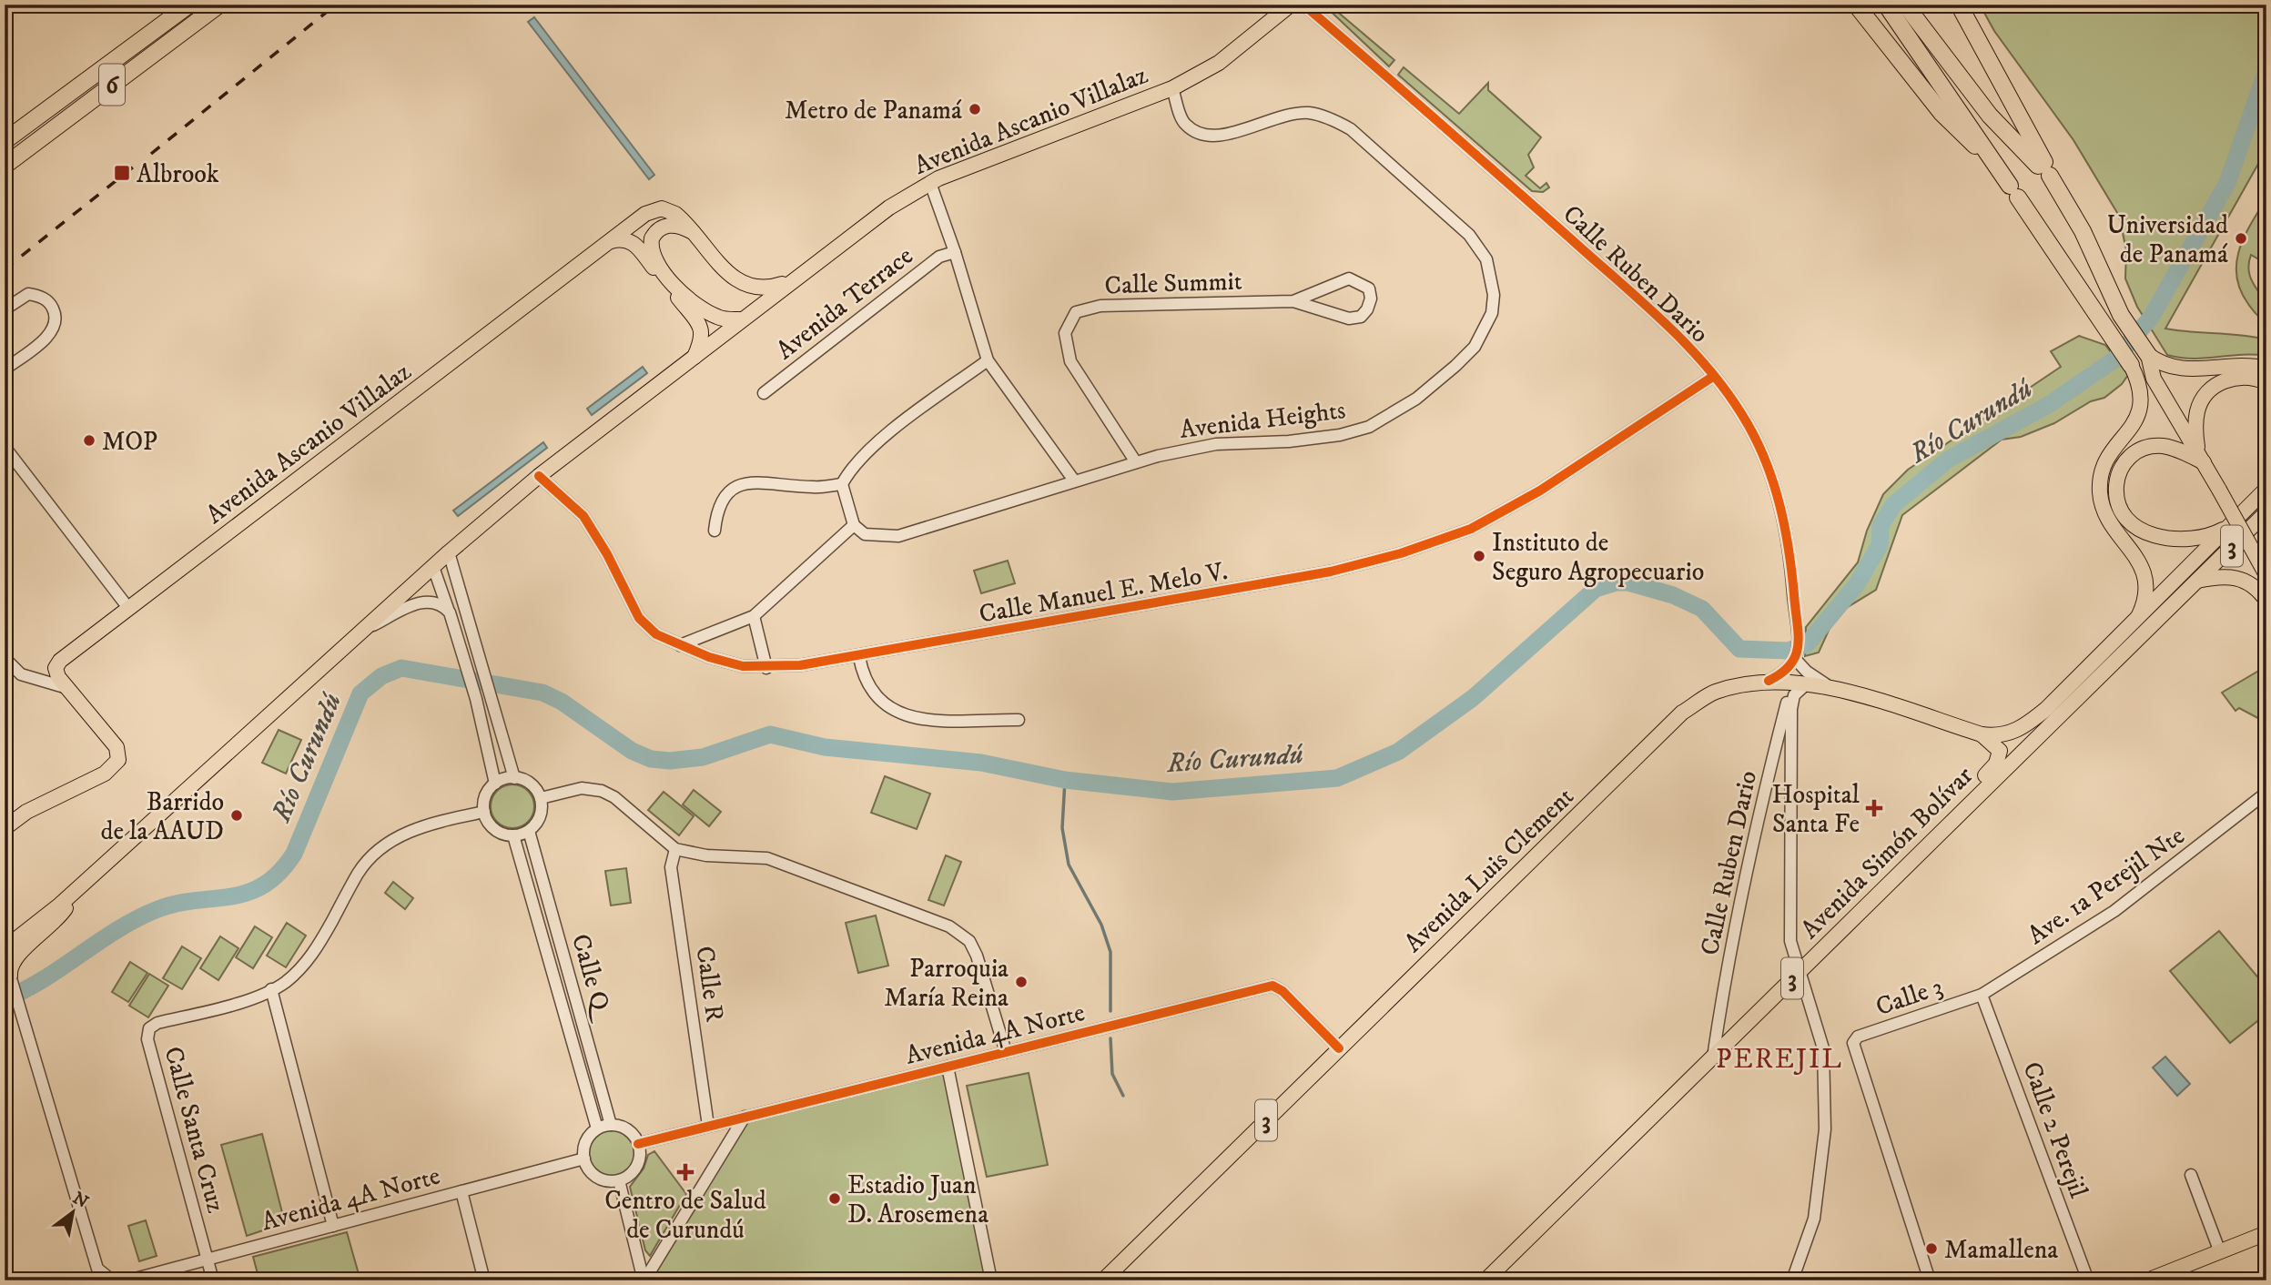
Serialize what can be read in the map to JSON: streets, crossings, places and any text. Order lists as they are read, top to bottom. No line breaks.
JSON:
{"streets":{"highway":["6"],"main road":["Avenida Ascanio Villalaz","3","Avenida Simón Bolívar","Avenida Luis Clement"],"street":["Calle Ruben Dario","Calle Summit","Avenida Terrace","Avenida Heights","Calle Manuel E. Melo V.","Ave. 1a Perejil Nte","Calle Q","Calle R","Calle 3","Avenida 4A Norte","Calle Santa Cruz","Calle 2 Perejil"]},"crossings":[["Avenida Ascanio Villalaz","Avenida Heights"],["Avenida Ascanio Villalaz","Calle Manuel E. Melo V."],["Calle Ruben Dario","Calle Manuel E. Melo V."],["Calle Ruben Dario","Avenida Simón Bolívar"],["Calle Ruben Dario","Avenida Luis Clement"],["Calle Summit","Avenida Heights"],["Avenida Simón Bolívar","Avenida Luis Clement"],["Avenida Luis Clement","Avenida 4A Norte"],["Ave. 1a Perejil Nte","Calle 3"],["Ave. 1a Perejil Nte","Calle 2 Perejil"],["Calle Q","Avenida 4A Norte"],["Calle Q","Calle Santa Cruz"],["Calle R","Avenida 4A Norte"],["Calle 3","Calle 2 Perejil"],["Avenida 4A Norte","Calle Santa Cruz"]],"districts":["PEREJIL"],"water":["Río Curundú"],"places":{"other":["Metro de Panamá","Universidad de Panamá","MOP","Instituto de Seguro Agropecuario","Barrido de la AAUD","Parroquia María Reina","Estadio Juan D. Arosemena","Mamallena"],"transit":["Albrook"],"health":["Hospital Santa Fe","Centro de Salud de Curundú"]},"north":"top right"}
